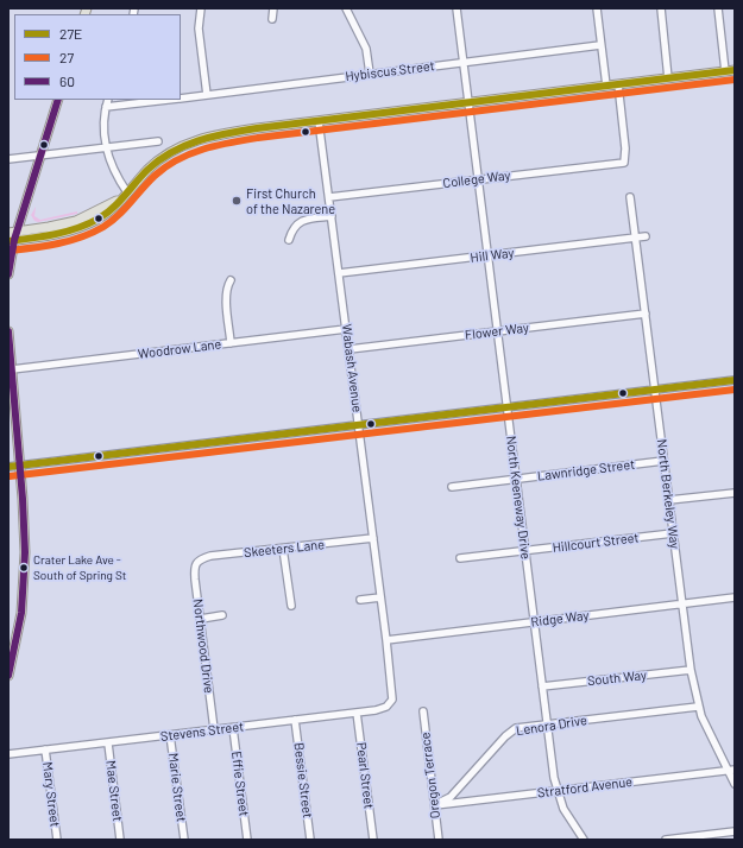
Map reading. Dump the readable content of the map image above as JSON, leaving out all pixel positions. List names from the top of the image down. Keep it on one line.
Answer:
{"streets":{"street":["Hybiscus Street","College Way","Hill Way","Flower Way","Woodrow Lane","Wabash Avenue","Lawnridge Street","North Berkeley Way","North Keeneway Drive","Hillcourt Street","Skeeters Lane","Ridge Way","Northwood Drive","South Way","Lenora Drive","Stevens Street","Pearl Street","Oregon Terrace","Bessie Street","Effie Street","Marie Street","Stratford Avenue","Mae Street","Mary Street"]},"crossings":[["Hybiscus Street","North Keeneway Drive"],["College Way","Wabash Avenue"],["College Way","North Keeneway Drive"],["Hill Way","Wabash Avenue"],["Hill Way","North Berkeley Way"],["Hill Way","North Keeneway Drive"],["Flower Way","Wabash Avenue"],["Flower Way","North Berkeley Way"],["Flower Way","North Keeneway Drive"],["Woodrow Lane","Wabash Avenue"],["Wabash Avenue","Skeeters Lane"],["Wabash Avenue","Ridge Way"],["Wabash Avenue","Stevens Street"],["Lawnridge Street","North Berkeley Way"],["Lawnridge Street","North Keeneway Drive"],["North Berkeley Way","Hillcourt Street"],["North Berkeley Way","Ridge Way"],["North Berkeley Way","South Way"],["North Berkeley Way","Lenora Drive"],["North Berkeley Way","Stratford Avenue"],["North Keeneway Drive","Hillcourt Street"],["North Keeneway Drive","Ridge Way"],["North Keeneway Drive","South Way"],["North Keeneway Drive","Lenora Drive"],["North Keeneway Drive","Stratford Avenue"],["Skeeters Lane","Northwood Drive"],["Northwood Drive","Stevens Street"],["Lenora Drive","Oregon Terrace"],["Lenora Drive","Stratford Avenue"],["Stevens Street","Pearl Street"],["Stevens Street","Bessie Street"],["Stevens Street","Effie Street"],["Stevens Street","Marie Street"],["Stevens Street","Mae Street"],["Stevens Street","Mary Street"],["Oregon Terrace","Stratford Avenue"]],"places":["First Church of the Nazarene","Crater Lake Ave - South of Spring St"],"lines":["transit line 27E","transit line 27","transit line 60"],"legend":["27E","27","60"]}
